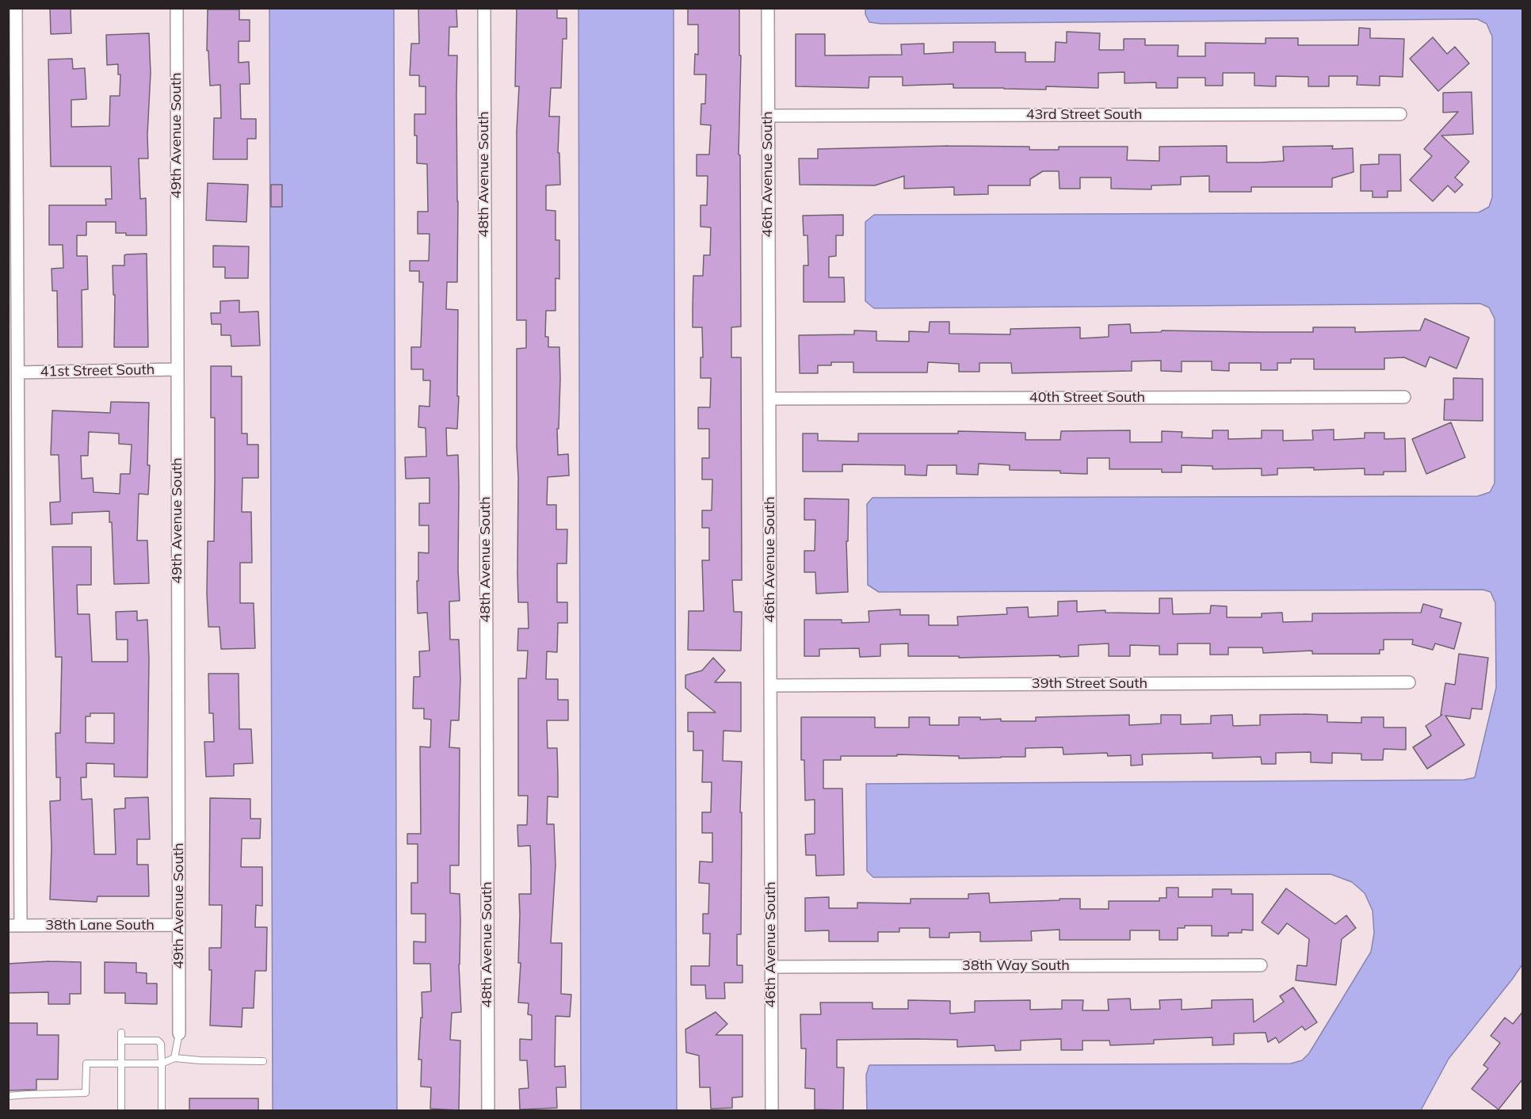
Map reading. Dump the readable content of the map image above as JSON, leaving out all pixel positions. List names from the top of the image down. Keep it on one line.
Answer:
{"streets":{"street":["43rd Street South","49th Avenue South","48th Avenue South","46th Avenue South","41st Street South","40th Street South","39th Street South","38th Lane South","38th Way South"]},"crossings":[["43rd Street South","46th Avenue South"],["49th Avenue South","41st Street South"],["49th Avenue South","38th Lane South"],["46th Avenue South","40th Street South"],["46th Avenue South","39th Street South"],["46th Avenue South","38th Way South"]]}
